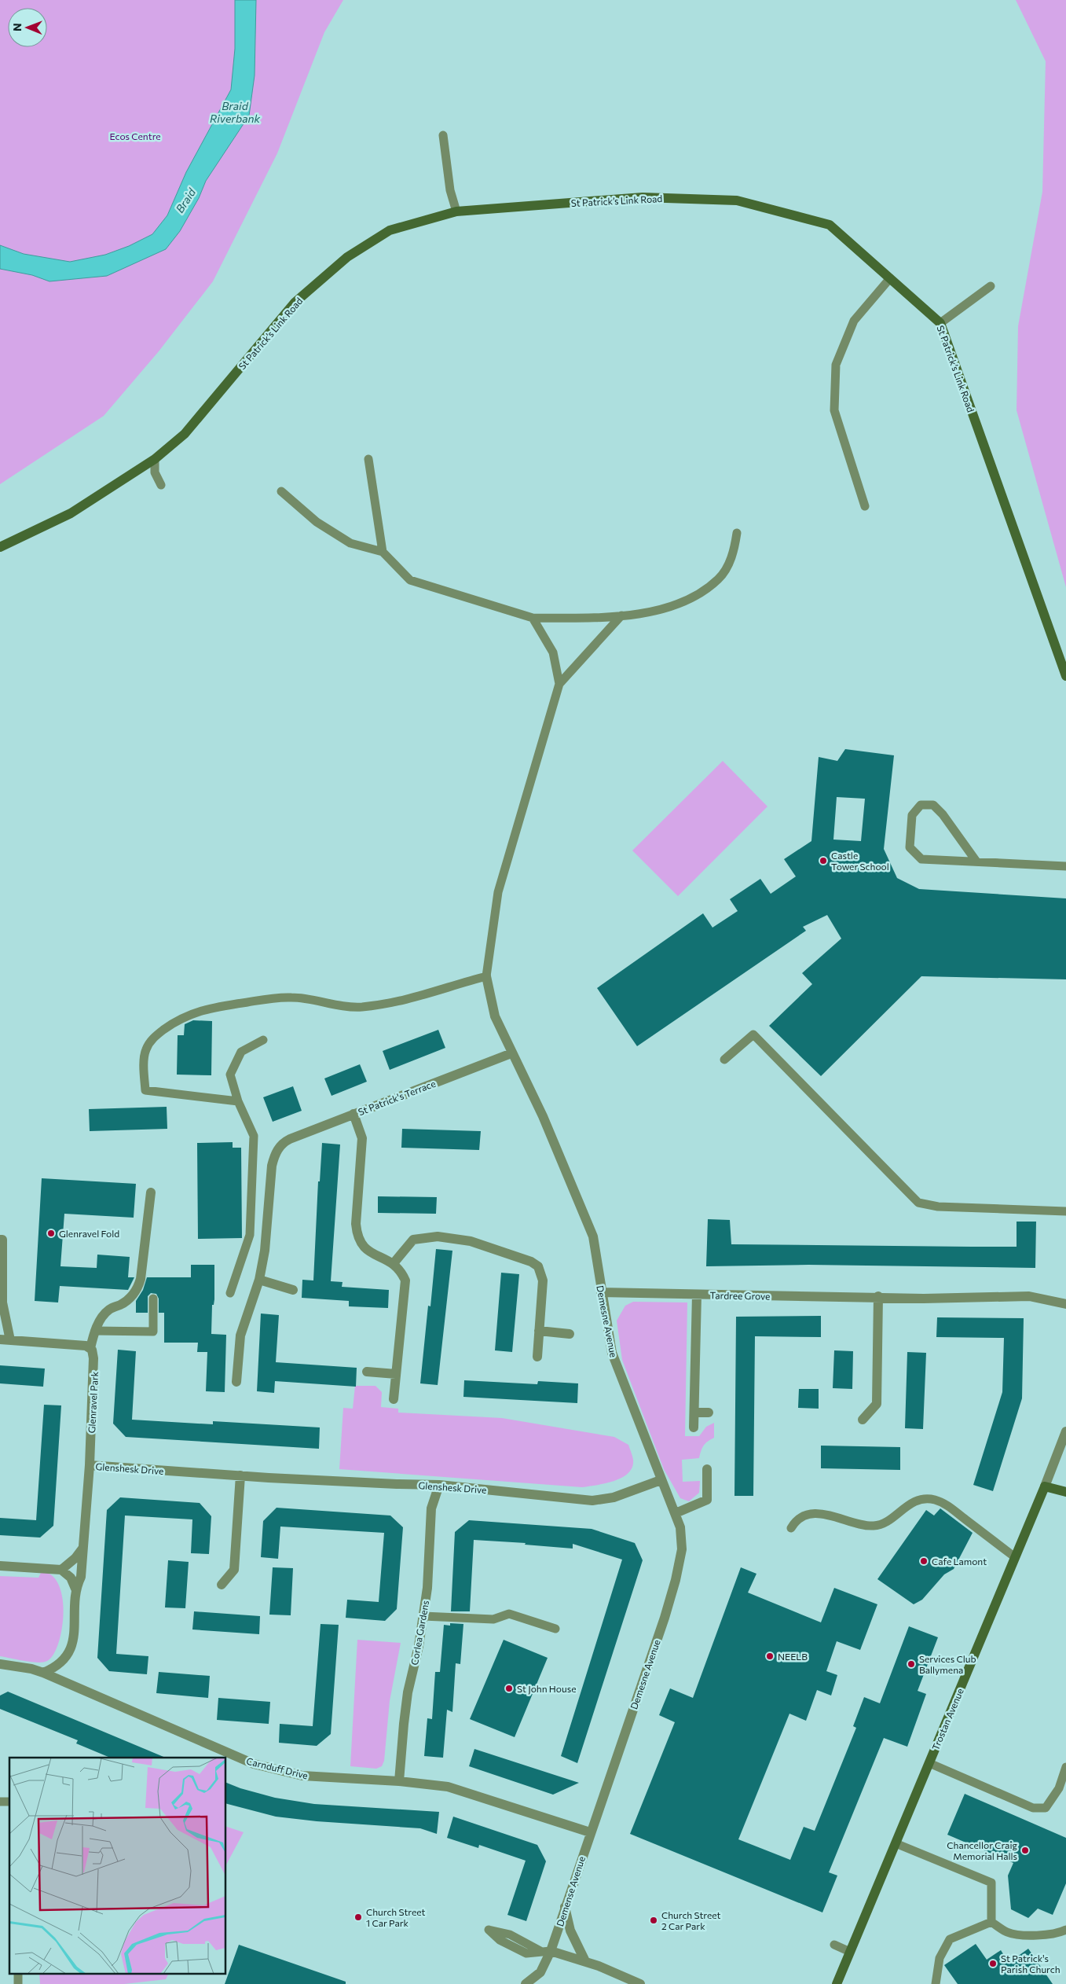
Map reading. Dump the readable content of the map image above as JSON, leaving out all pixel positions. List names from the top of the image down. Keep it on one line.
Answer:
{"streets":{"street":["St Patrick’s Link Road","St Patrick's Terrace","Tardree Grove","Demesne Avenue","Glenravel Park","Glenshesk Drive","Corlea Gardens","Trostan Avenue","Carnduff Drive","Demense Avenue"]},"crossings":[["St Patrick's Terrace","Demesne Avenue"],["Tardree Grove","Demesne Avenue"],["Demesne Avenue","Glenshesk Drive"],["Demesne Avenue","Carnduff Drive"],["Demesne Avenue","Demense Avenue"],["Glenravel Park","Glenshesk Drive"],["Glenravel Park","Carnduff Drive"],["Glenshesk Drive","Corlea Gardens"],["Corlea Gardens","Carnduff Drive"],["Carnduff Drive","Demense Avenue"]],"water":["Braid Riverbank","Braid"],"parks":["Ecos Centre"],"places":["Castle Tower School","Glenravel Fold","Cafe Lamont","NEELB","Services Club Ballymena","St John House","Chancellor Craig Memorial Halls","Church Street 1 Car Park","Church Street 2 Car Park","St Patrick's Parish Church"],"north":"left"}
